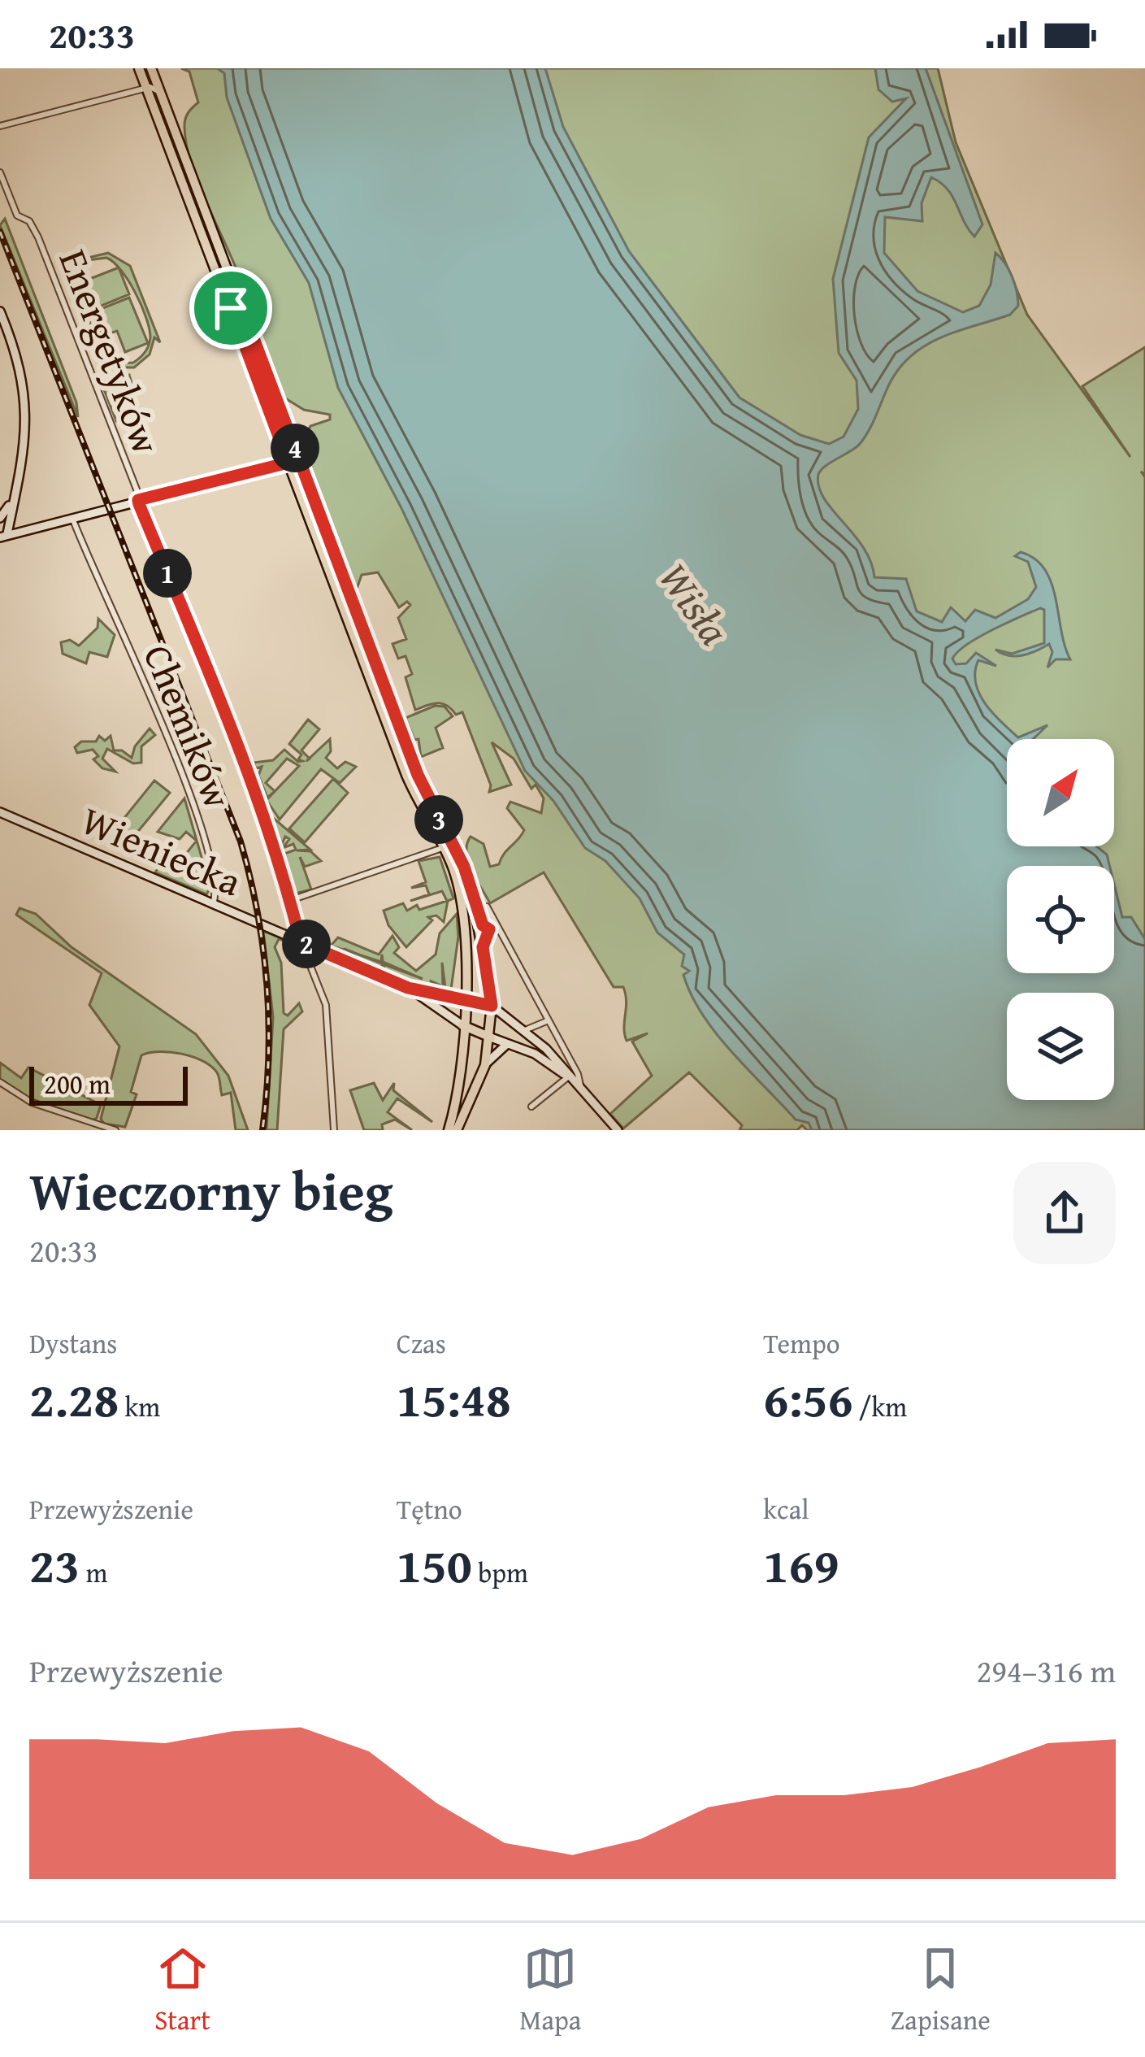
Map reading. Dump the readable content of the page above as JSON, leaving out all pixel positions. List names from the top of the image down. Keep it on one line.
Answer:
{"streets":{"street":["Energetyków","Chemików","Wieniecka"]},"crossings":[["Energetyków","Wieniecka"],["Chemików","Wieniecka"]],"water":["Wisła"],"scale_bar":"200 m","north":"top right","page":{"status":"20:33","pins":["4","1","3","2"],"scale":"200 m","heading":["Wieczorny bieg","20:33"],"stats":[["Dystans","2.28 km"],["Czas","15:48"],["Tempo","6:56 /km"],["Przewyższenie","23 m"],["Tętno","150 bpm"],["kcal","169"]],"chart":["Przewyższenie","294–316 m"],"tabs":["Start","Mapa","Zapisane"]}}
